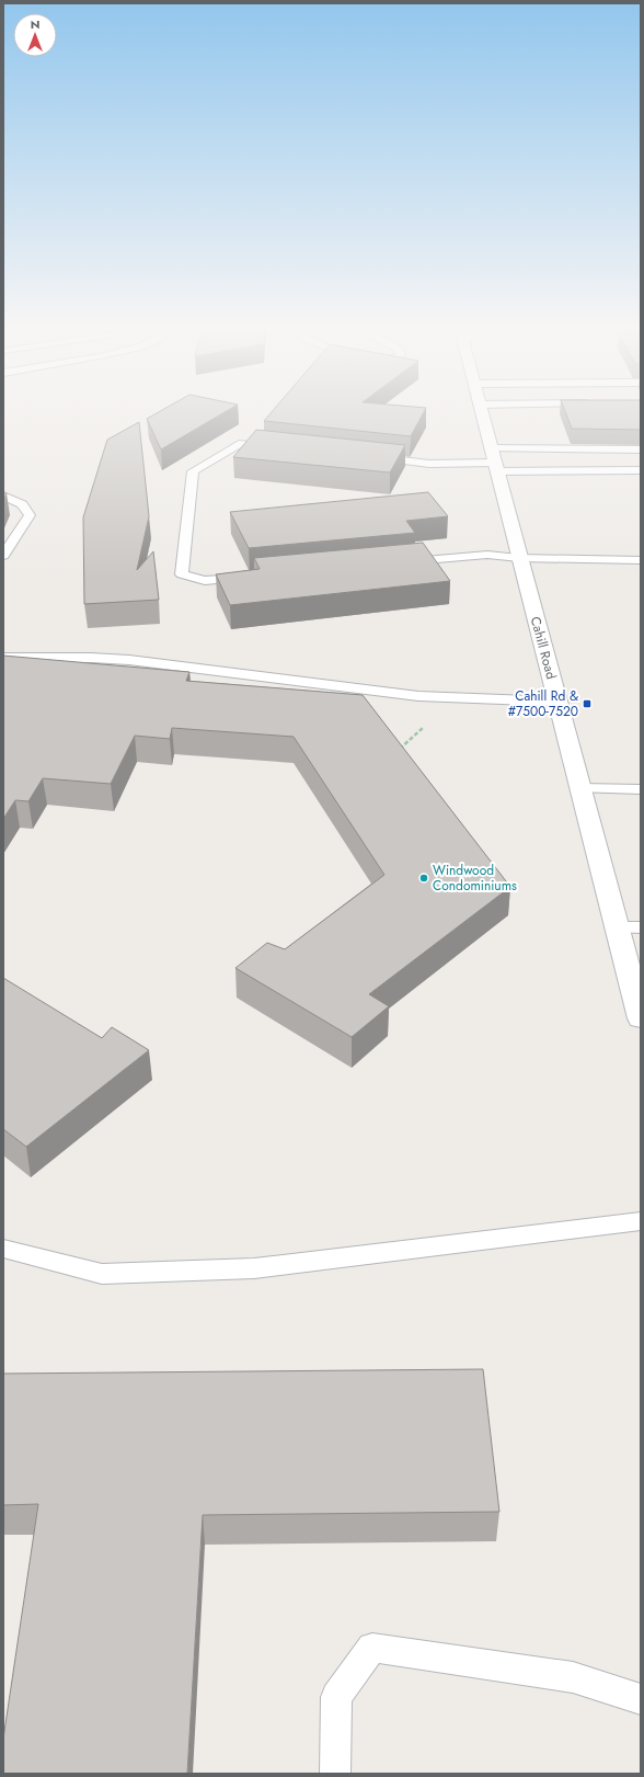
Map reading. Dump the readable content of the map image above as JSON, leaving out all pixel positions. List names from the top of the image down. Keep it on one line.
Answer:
{"streets":{"street":["Cahill Road"]},"places":{"transit":["Cahill Rd & #7500-7520"],"other":["Windwood Condominiums"]},"north":"top"}
